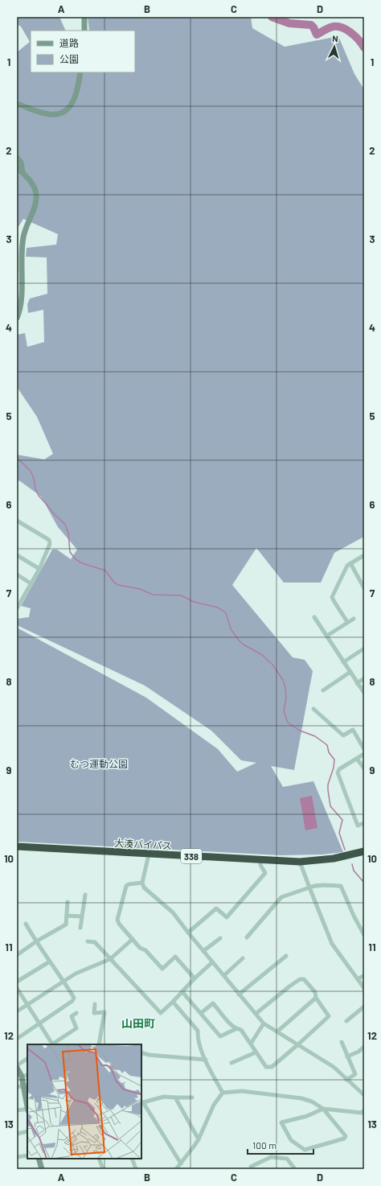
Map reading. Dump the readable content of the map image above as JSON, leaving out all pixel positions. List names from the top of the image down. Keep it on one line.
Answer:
{"streets":{"highway":["大湊バイパス","338"]},"districts":["山田町"],"parks":["むつ運動公園"],"legend":["道路","公園"],"scale_bar":"100 m","north":"top","grid":{"columns":["A","B","C","D"],"rows":["1","2","3","4","5","6","7","8","9","10","11","12","13"]}}
